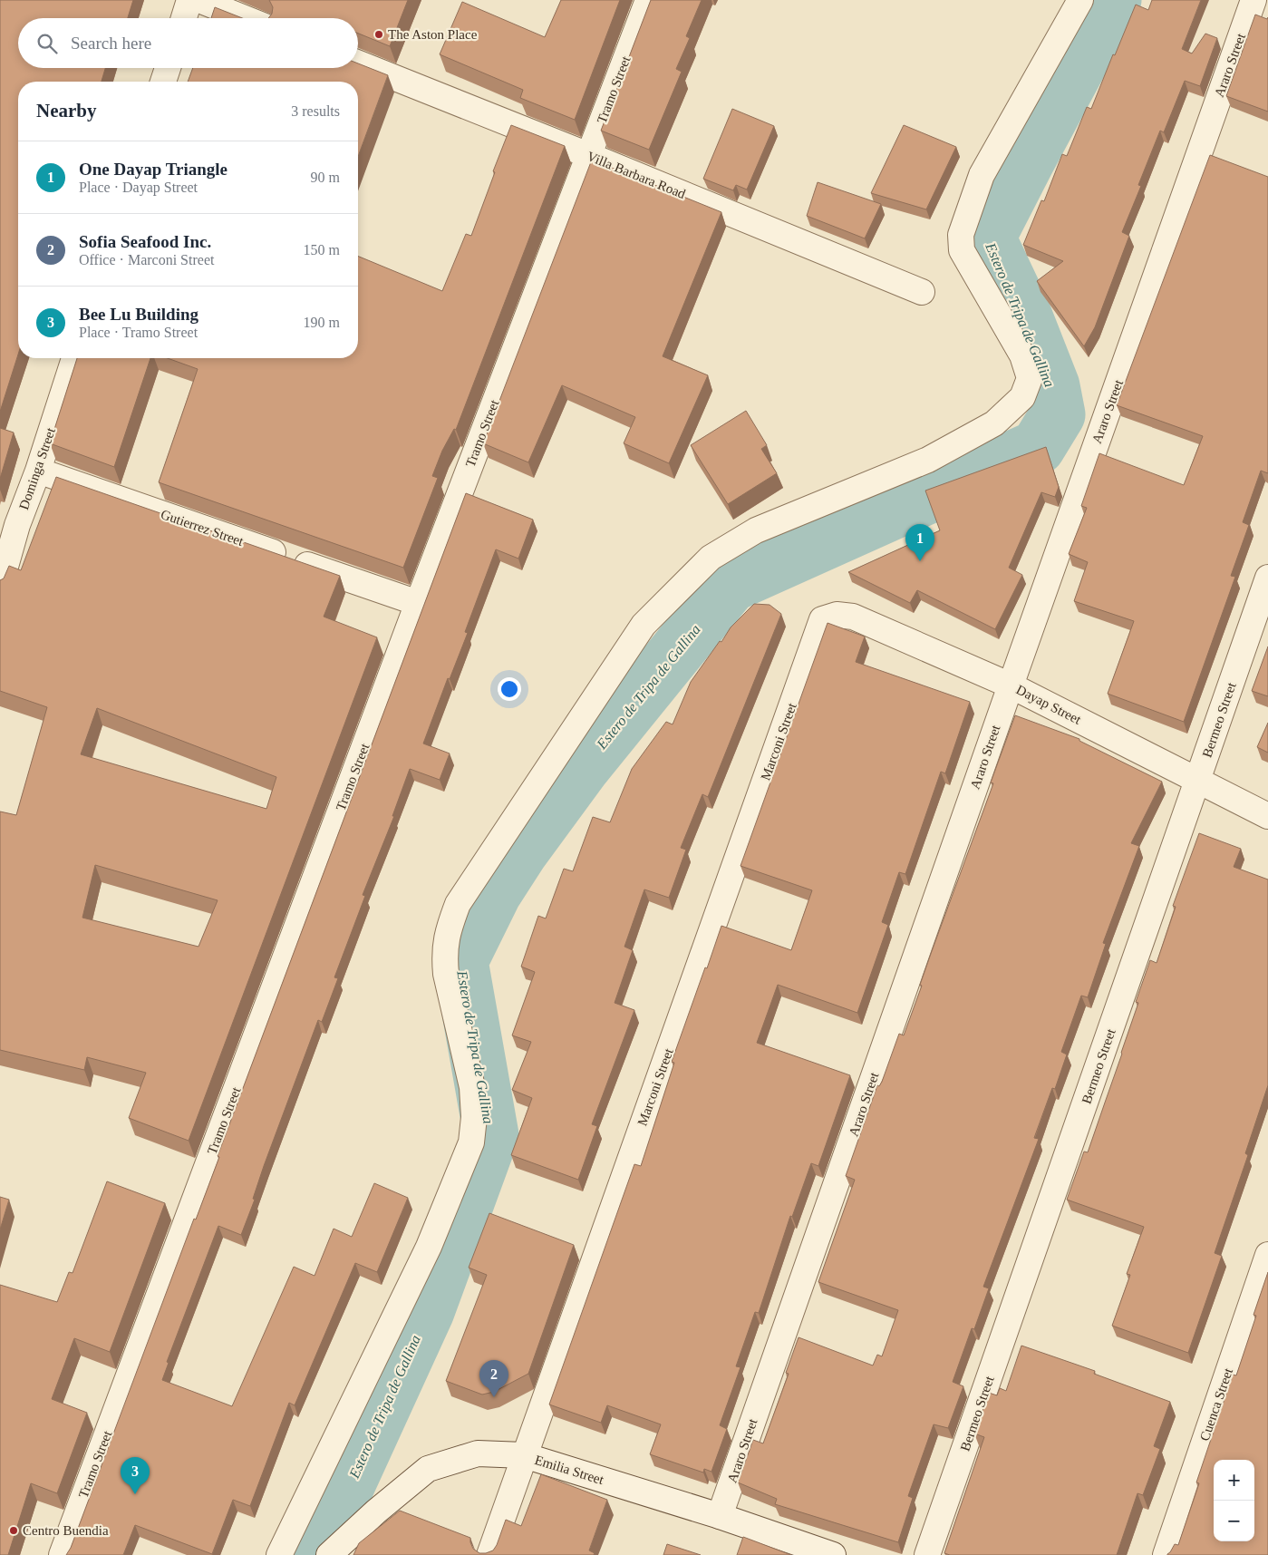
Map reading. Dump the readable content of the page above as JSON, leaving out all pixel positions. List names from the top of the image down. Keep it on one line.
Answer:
{"streets":{"street":["Araro Street","Tramo Street","Villa Barbara Road","Dominga Street","Gutierrez Street","Dayap Street","Bermeo Street","Marconi Street","Cuenca Street","Emilia Street"]},"crossings":[["Araro Street","Dayap Street"],["Araro Street","Emilia Street"],["Tramo Street","Villa Barbara Road"],["Tramo Street","Gutierrez Street"],["Dominga Street","Gutierrez Street"],["Dayap Street","Bermeo Street"],["Dayap Street","Marconi Street"],["Marconi Street","Emilia Street"]],"water":["Estero de Tripa de Gallina"],"places":["The Aston Place","Centro Buendia"],"page":{"search":"Search here","heading":["Nearby","3 results"],"list":[{"mark":"1","name":"One Dayap Triangle","note":"Place · Dayap Street","value":"90 m"},{"mark":"2","name":"Sofia Seafood Inc.","note":"Office · Marconi Street","value":"150 m"},{"mark":"3","name":"Bee Lu Building","note":"Place · Tramo Street","value":"190 m"}],"pins":["1","2","3"],"map_buttons":["+","−"]}}
